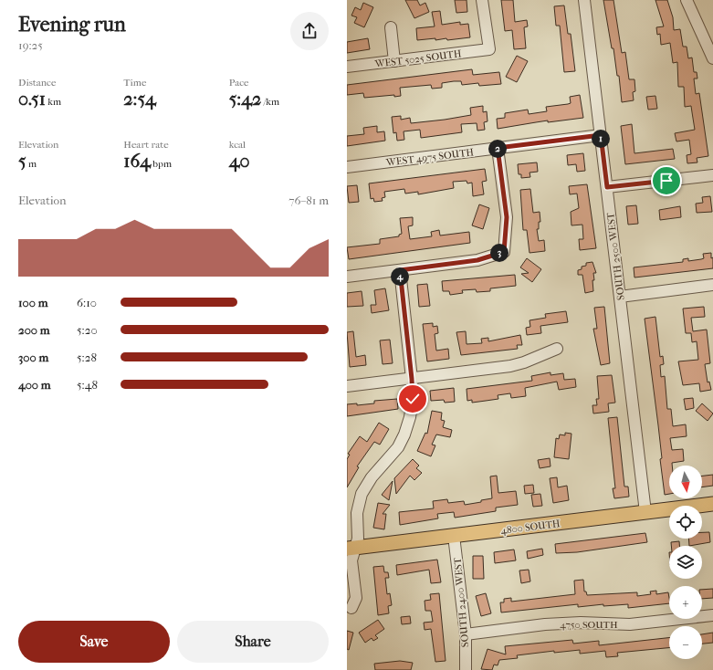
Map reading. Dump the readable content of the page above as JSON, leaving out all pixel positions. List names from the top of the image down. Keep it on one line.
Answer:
{"streets":{"main road":["4800 SOUTH"],"street":["WEST 5025 SOUTH","WEST 4975 SOUTH","SOUTH 2500 WEST","SOUTH 2400 WEST","4750 SOUTH"]},"crossings":[["WEST 4975 SOUTH","SOUTH 2500 WEST"],["SOUTH 2500 WEST","4800 SOUTH"],["4800 SOUTH","SOUTH 2400 WEST"],["SOUTH 2400 WEST","4750 SOUTH"]],"north":"bottom","page":{"heading":["Evening run","19:25"],"stats":[["Distance","0.51 km"],["Time","2:54"],["Pace","5:42 /km"],["Elevation","5 m"],["Heart rate","164 bpm"],["kcal","40"]],"pins":["1","2","3","4"],"chart":["Elevation","76–81 m"],"list":[{"name":"100 m","note":"6:10"},{"name":"200 m","note":"5:20"},{"name":"300 m","note":"5:28"},{"name":"400 m","note":"5:48"}],"map_buttons":["+","−"],"buttons":["Save","Share"]}}
